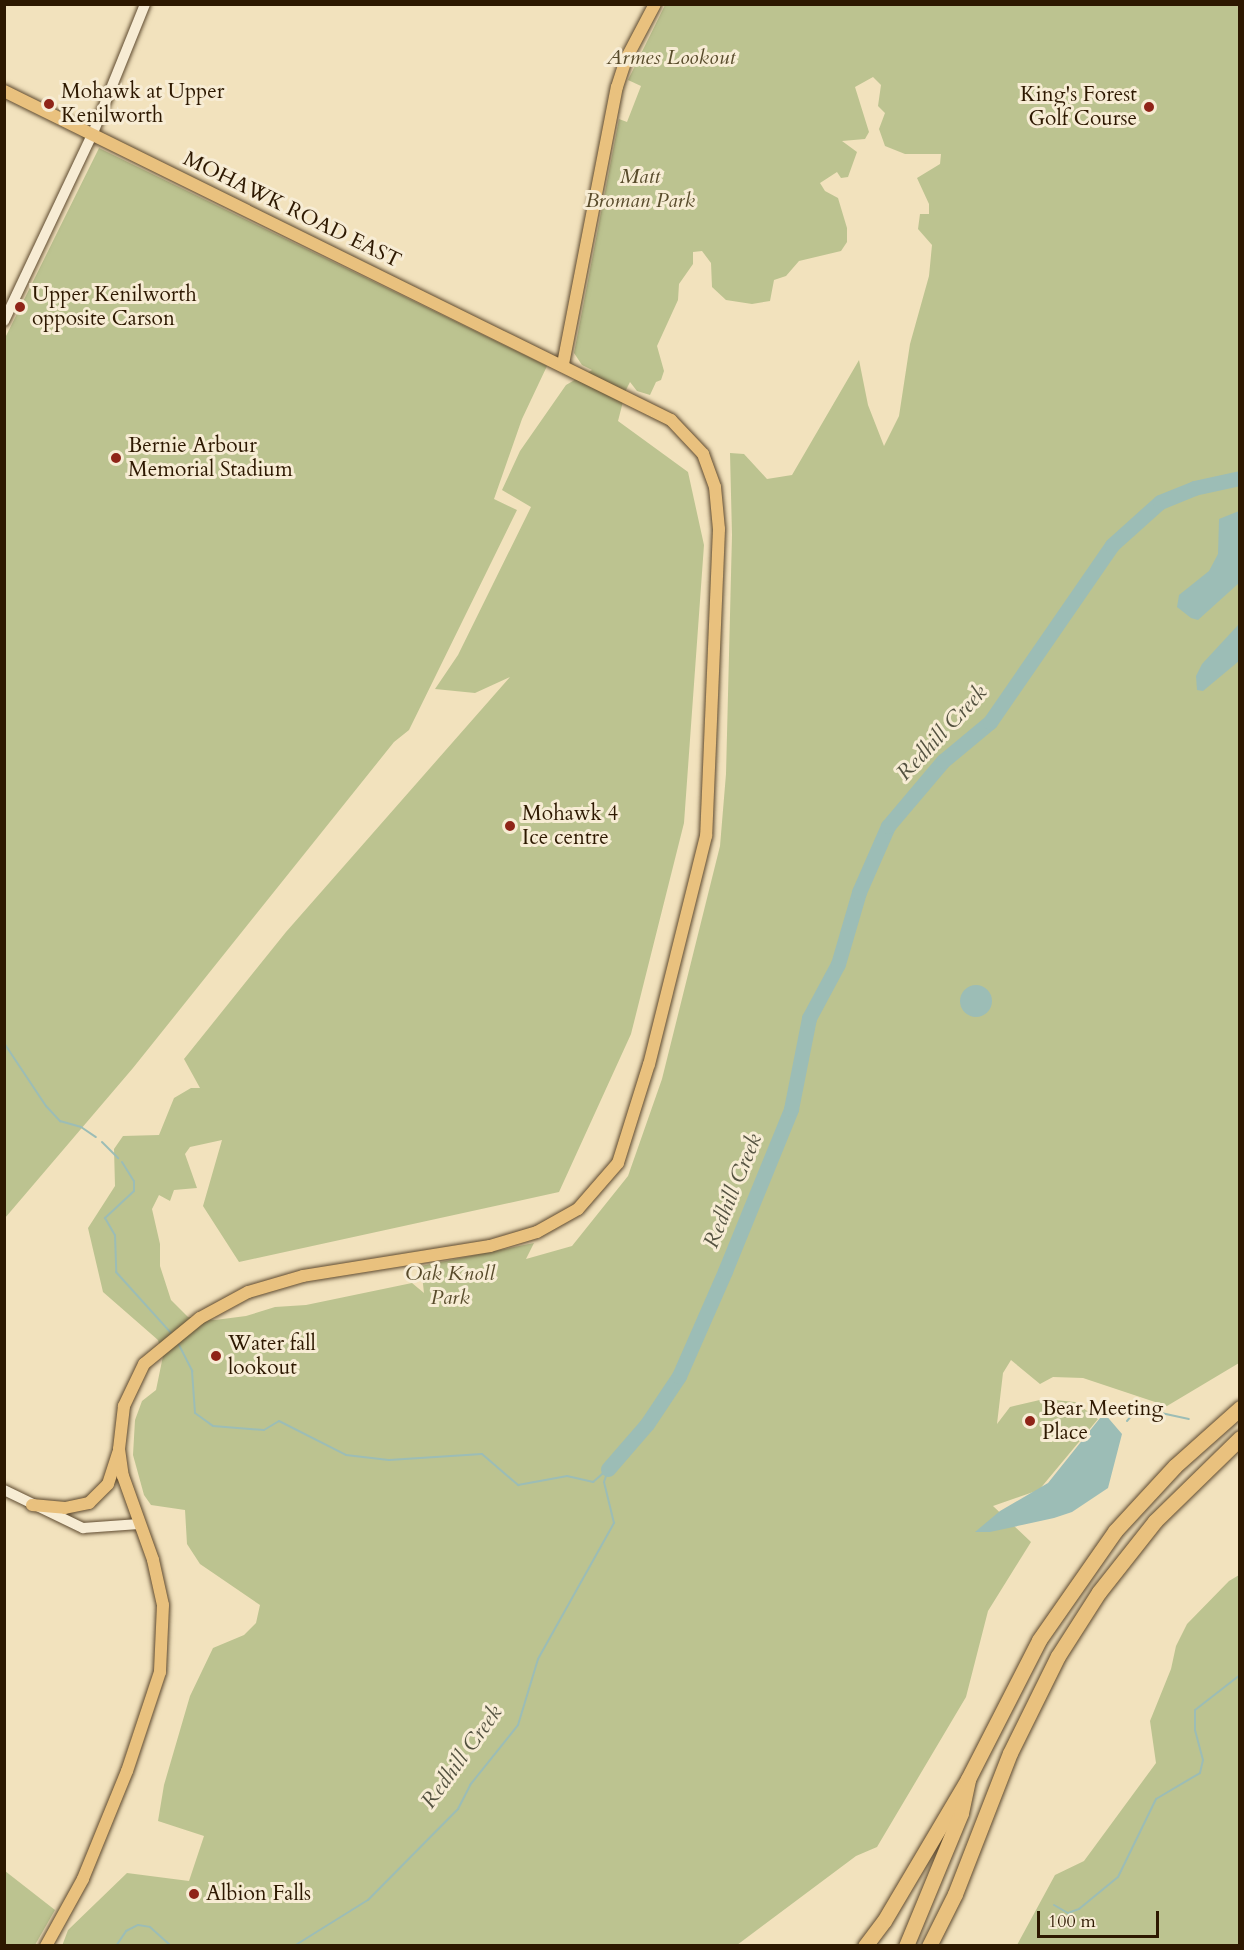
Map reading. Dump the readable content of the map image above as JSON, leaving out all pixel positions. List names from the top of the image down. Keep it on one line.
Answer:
{"streets":{"main road":["MOHAWK ROAD EAST"]},"water":["Redhill Creek"],"parks":["Armes Lookout","Matt Broman Park","Oak Knoll Park"],"places":["Mohawk at Upper Kenilworth","King's Forest Golf Course","Upper Kenilworth opposite Carson","Bernie Arbour Memorial Stadium","Mohawk 4 Ice centre","Water fall lookout","Bear Meeting Place","Albion Falls"],"scale_bar":"100 m"}
